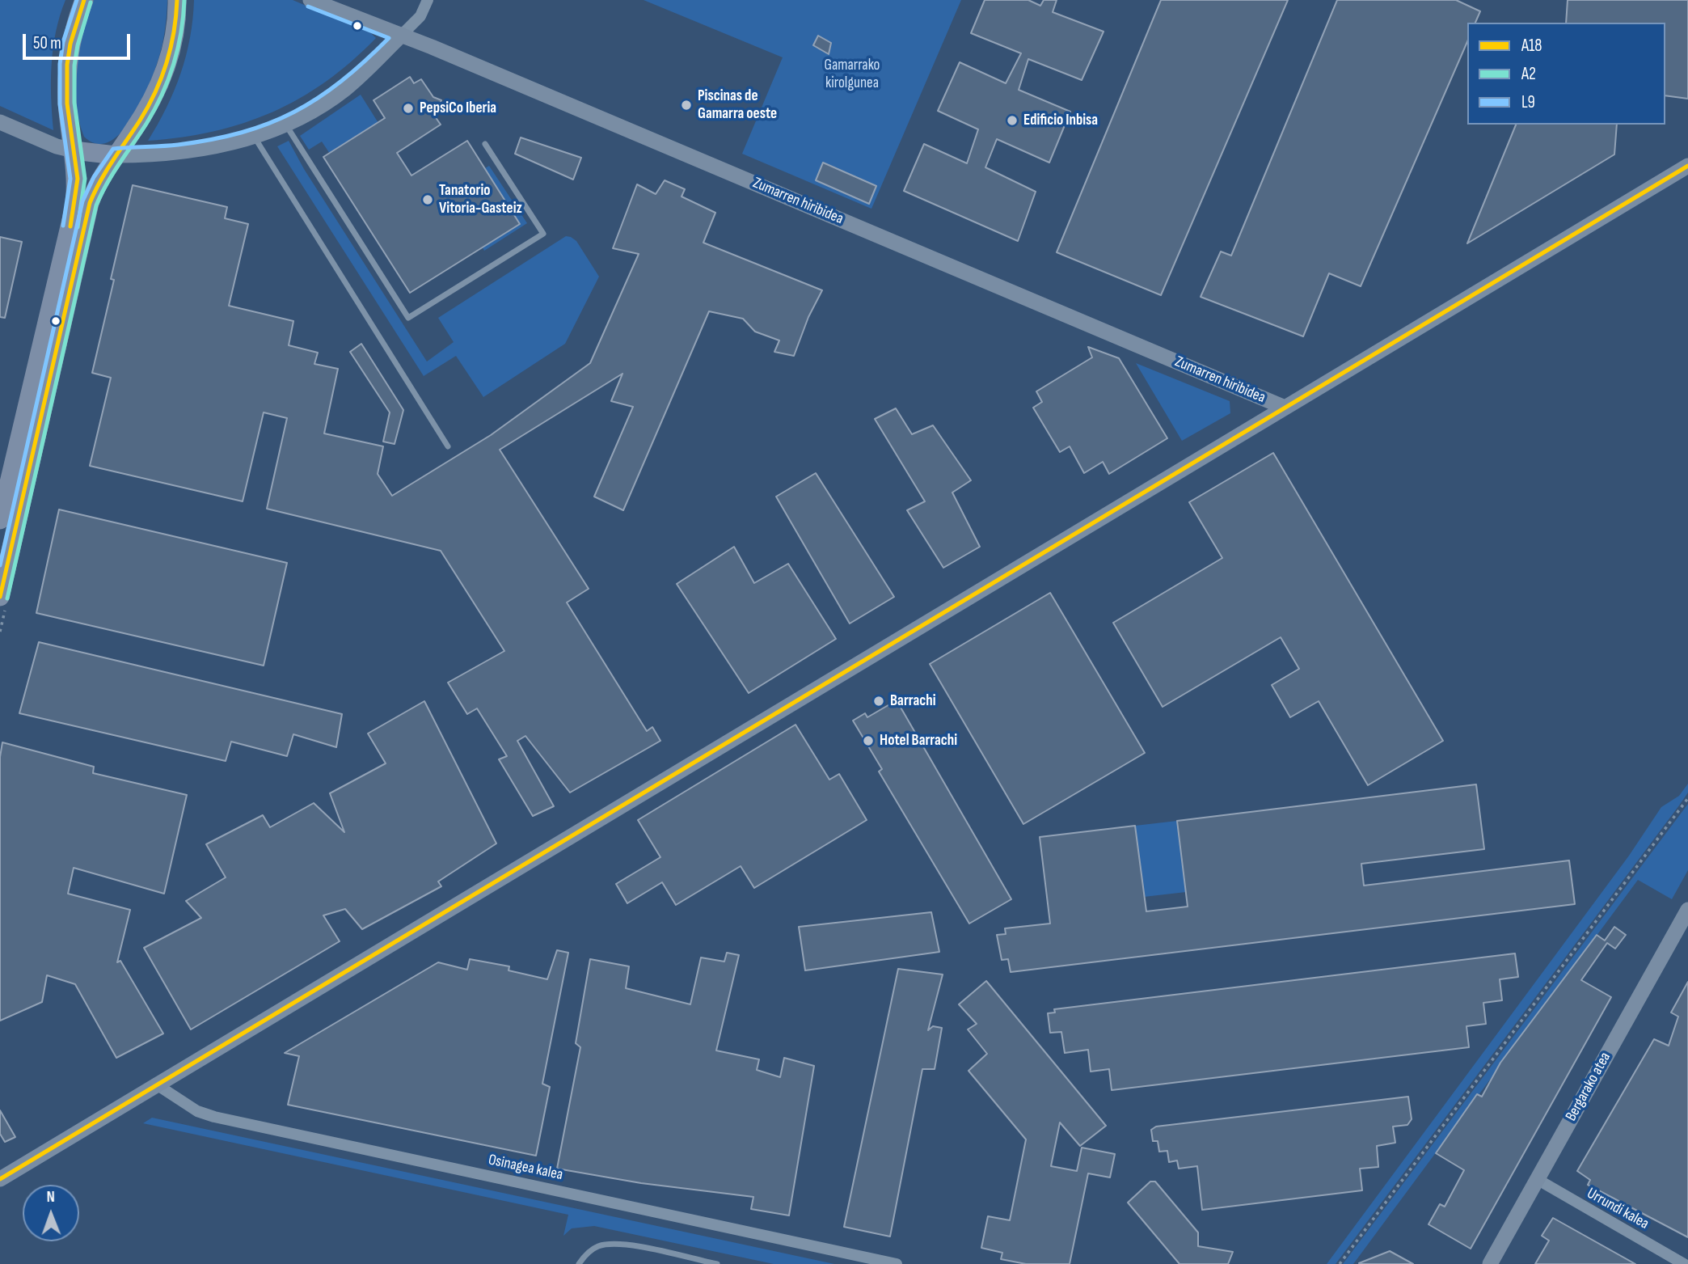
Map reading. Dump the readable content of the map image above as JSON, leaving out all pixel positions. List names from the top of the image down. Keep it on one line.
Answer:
{"streets":{"street":["Zumarren hiribidea","Bergarako atea","Osinagea kalea","Urrundi kalea"]},"crossings":[["Bergarako atea","Urrundi kalea"]],"parks":["Gamarrako kirolgunea"],"places":["Piscinas de Gamarra oeste","PepsiCo Iberia","Edificio Inbisa","Tanatorio Vitoria-Gasteiz","Barrachi","Hotel Barrachi"],"lines":["transit line A18","transit line A2","transit line L9"],"legend":["A18","A2","L9"],"scale_bar":"50 m","north":"top"}
